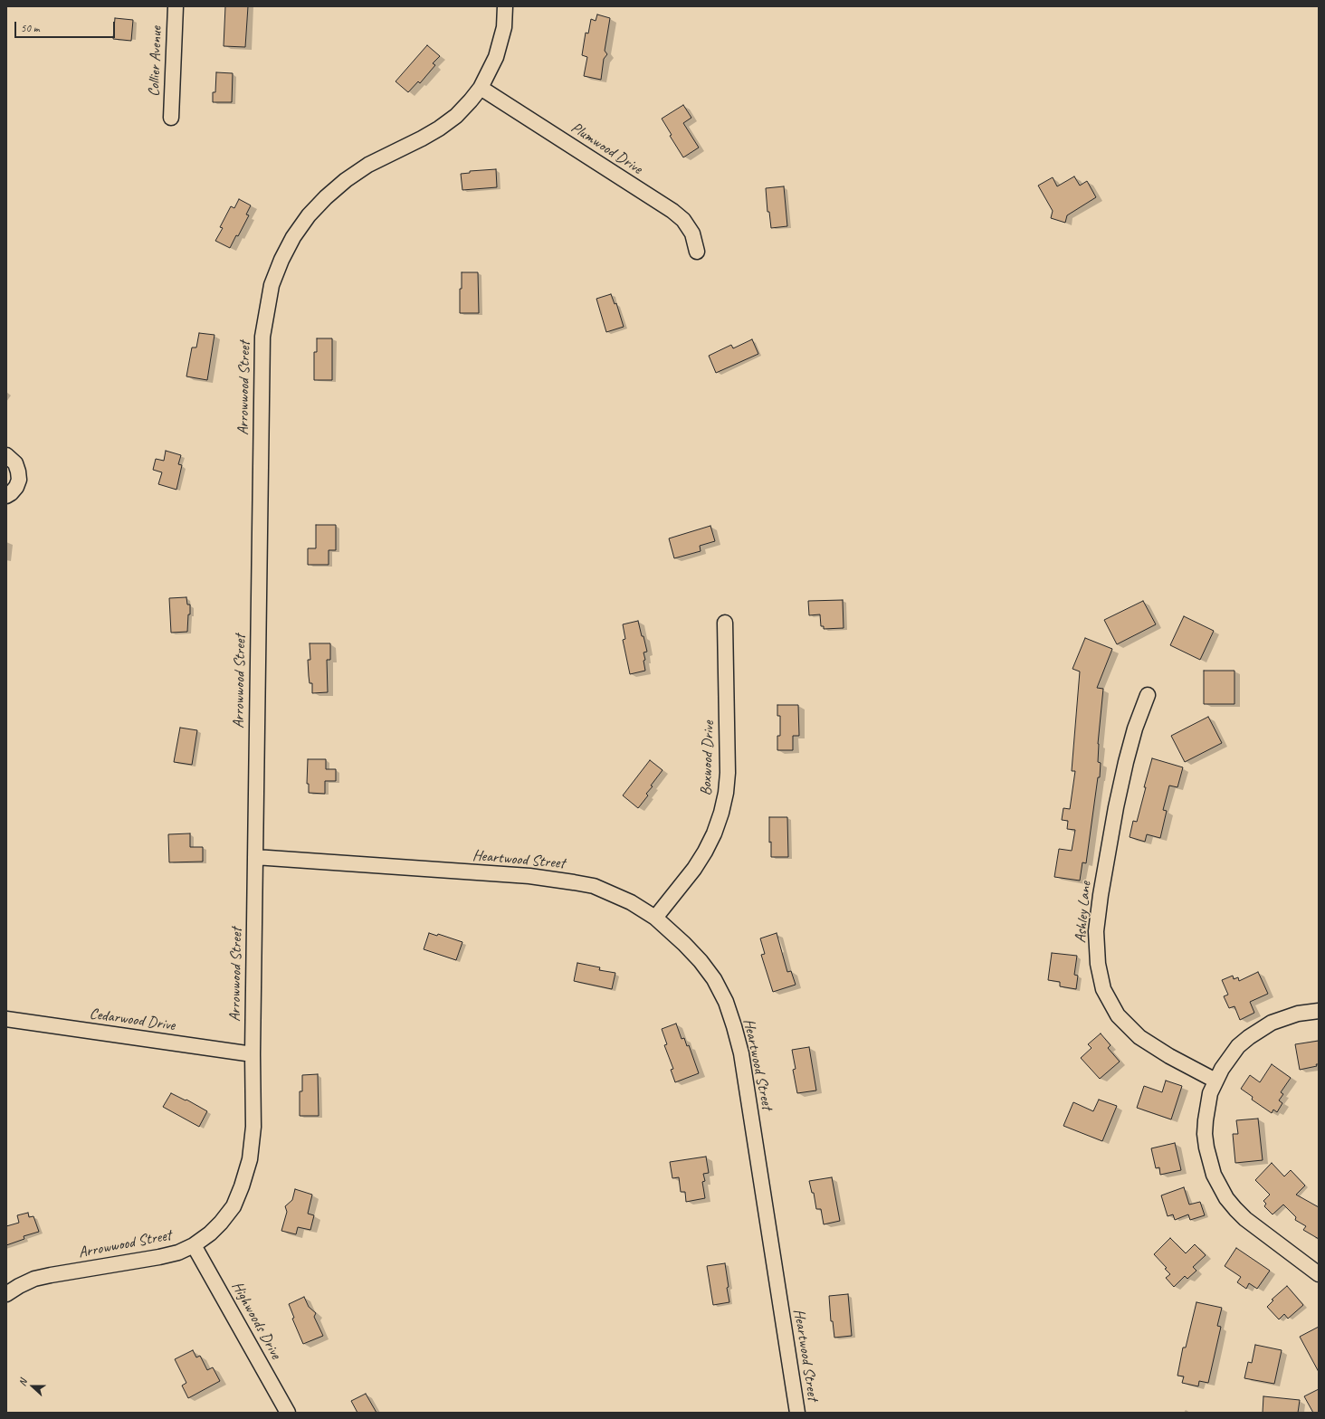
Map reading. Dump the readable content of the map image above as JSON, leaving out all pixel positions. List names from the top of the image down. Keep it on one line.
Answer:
{"streets":{"street":["Collier Avenue","Plumwood Drive","Arrowwood Street","Boxwood Drive","Heartwood Street","Ashley Lane","Cedarwood Drive","Highwoods Drive"]},"crossings":[["Plumwood Drive","Arrowwood Street"],["Arrowwood Street","Heartwood Street"],["Arrowwood Street","Cedarwood Drive"],["Arrowwood Street","Highwoods Drive"],["Boxwood Drive","Heartwood Street"]],"scale_bar":"50 m","north":"left"}
